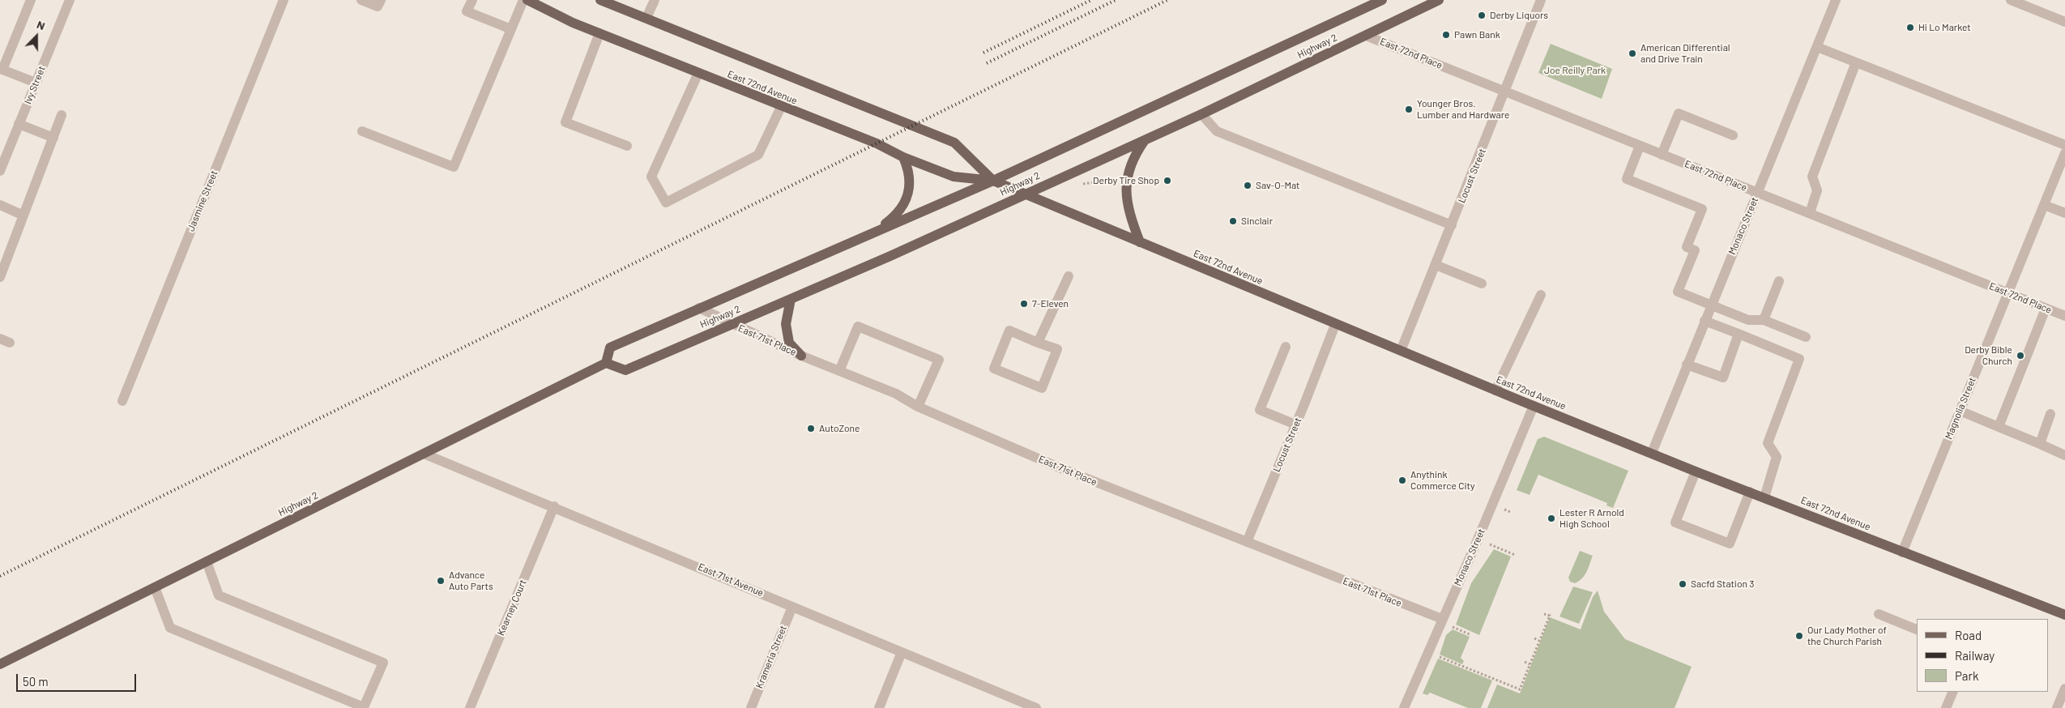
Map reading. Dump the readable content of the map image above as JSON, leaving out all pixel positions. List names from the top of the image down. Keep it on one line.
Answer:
{"streets":{"main road":["Highway 2","East 72nd Avenue"],"street":["East 72nd Place","Ivy Street","Locust Street","Jasmine Street","Monaco Street","East 71st Place","Magnolia Street","East 71st Avenue","Kearney Court","Krameria Street"]},"crossings":[["Highway 2","East 72nd Place"],["Highway 2","East 72nd Avenue"],["Highway 2","East 71st Place"],["Highway 2","East 71st Avenue"],["East 72nd Place","Locust Street"],["East 72nd Place","Monaco Street"],["East 72nd Place","Magnolia Street"],["East 72nd Avenue","Locust Street"],["East 72nd Avenue","Monaco Street"],["East 72nd Avenue","Magnolia Street"],["Locust Street","East 71st Place"],["Monaco Street","East 71st Place"],["East 71st Avenue","Kearney Court"],["East 71st Avenue","Krameria Street"]],"parks":["Joe Reilly Park"],"places":["Derby Liquors","Hi Lo Market","Pawn Bank","American Differential and Drive Train","Younger Bros. Lumber and Hardware","Derby Tire Shop","Sav-O-Mat","Sinclair","7-Eleven","Derby Bible Church","AutoZone","Anythink Commerce City","Lester R Arnold High School","Advance Auto Parts","Sacfd Station 3","Our Lady Mother of the Church Parish"],"legend":["Road","Railway","Park"],"scale_bar":"50 m","north":"top"}
